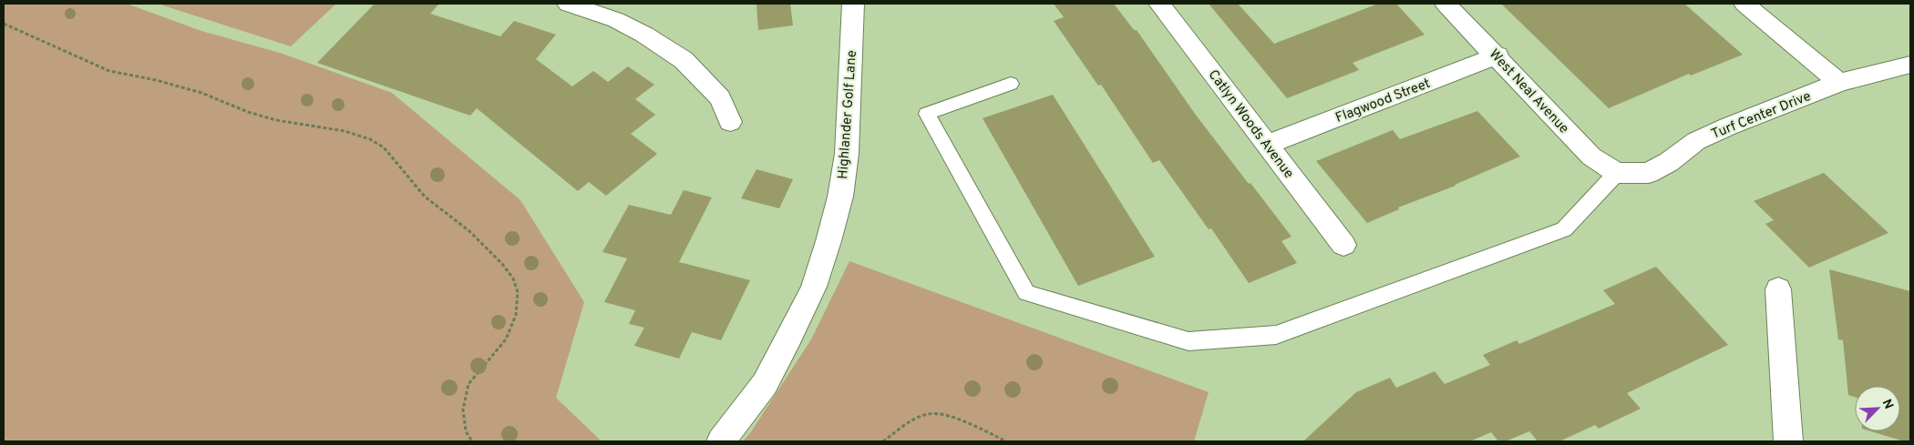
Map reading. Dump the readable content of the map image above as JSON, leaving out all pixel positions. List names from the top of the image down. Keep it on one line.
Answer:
{"streets":{"street":["West Neal Avenue","Flagwood Street","Highlander Golf Lane","Turf Center Drive","Catlyn Woods Avenue"]},"crossings":[["West Neal Avenue","Flagwood Street"],["West Neal Avenue","Turf Center Drive"],["Flagwood Street","Catlyn Woods Avenue"]],"north":"top right"}
